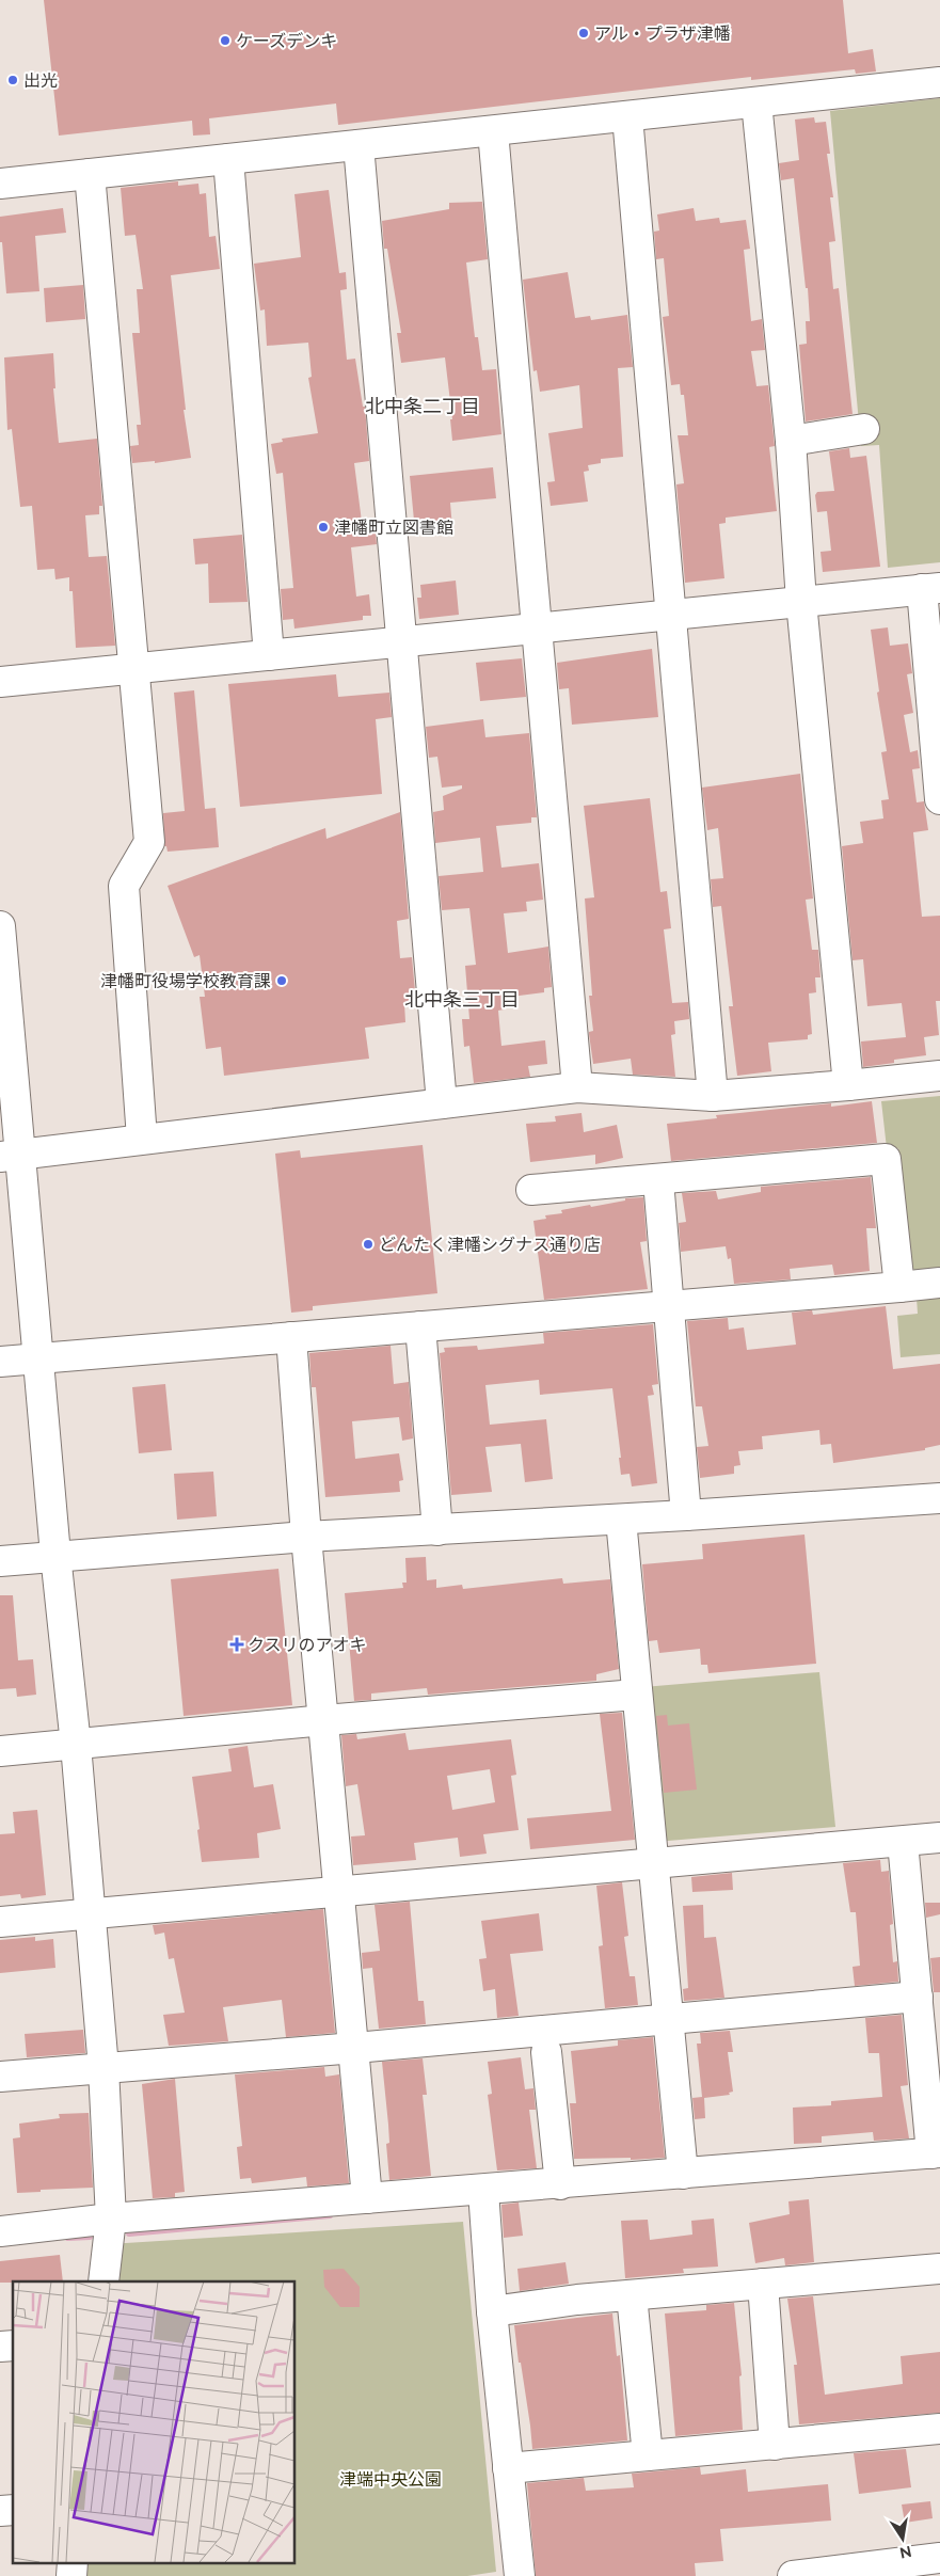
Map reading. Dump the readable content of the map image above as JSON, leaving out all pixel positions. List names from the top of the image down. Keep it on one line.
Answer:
{"districts":["北中条二丁目","北中条三丁目"],"parks":["津端中央公園"],"places":{"other":["アル・プラザ津幡","ケーズデンキ","出光","津幡町立図書館","津幡町役場学校教育課","どんたく津幡シグナス通り店"],"health":["クスリのアオキ"]},"north":"bottom"}
